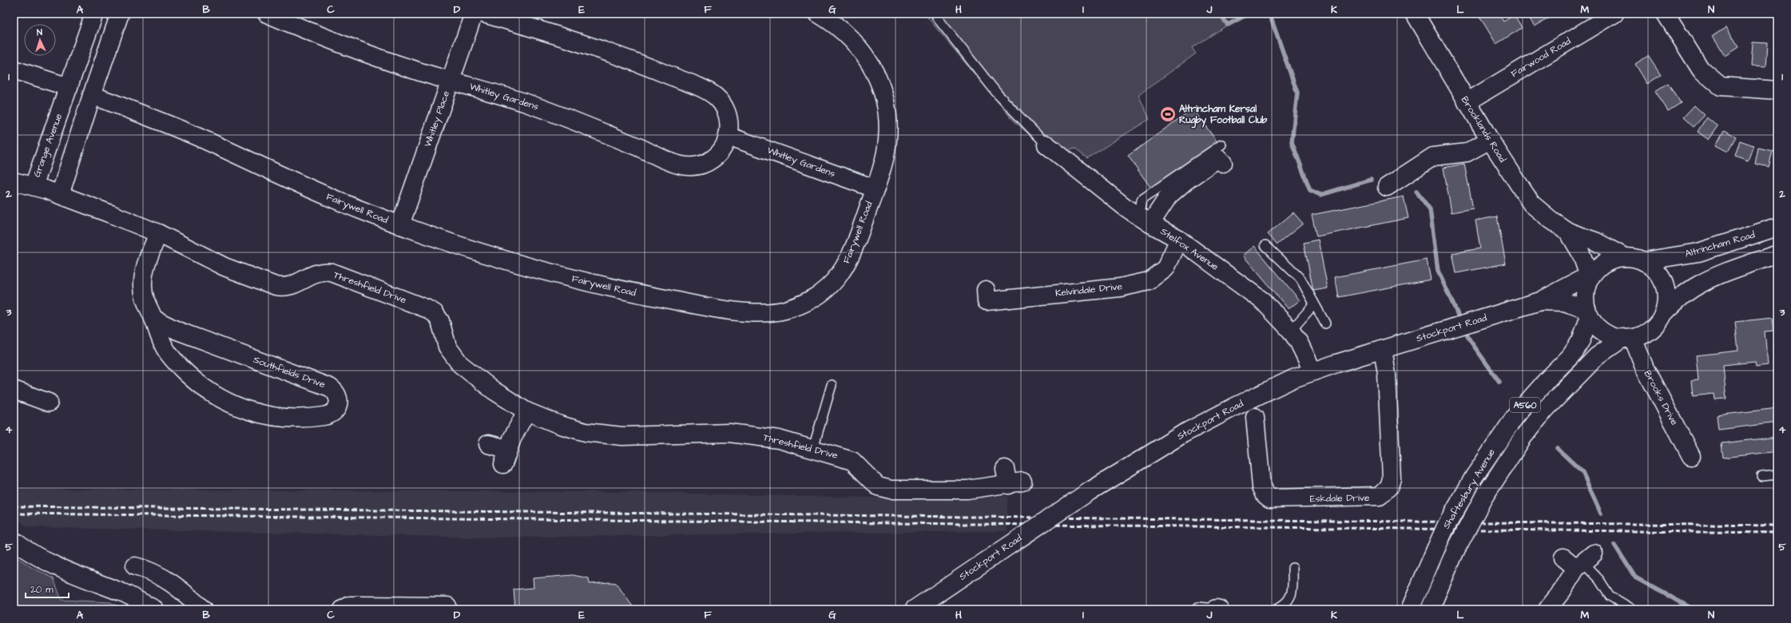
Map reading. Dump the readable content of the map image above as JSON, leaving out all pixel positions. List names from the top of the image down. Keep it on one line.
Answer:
{"streets":{"main road":["Fairwood Road","Whitley Gardens","Whitley Place","Brooklands Road","Grange Avenue","Fairywell Road","Altrincham Road","Stelfox Avenue","Threshfield Drive","Kelvindale Drive","Stockport Road","Southfields Drive","Brooks Drive","A560","Shaftesbury Avenue","Eskdale Drive"]},"crossings":[["Fairwood Road","Brooklands Road"],["Whitley Gardens","Whitley Place"],["Whitley Gardens","Fairywell Road"],["Whitley Place","Fairywell Road"],["Brooklands Road","Altrincham Road"],["Brooklands Road","Stockport Road"],["Brooklands Road","Brooks Drive"],["Brooklands Road","A560"],["Brooklands Road","Shaftesbury Avenue"],["Altrincham Road","Stockport Road"],["Altrincham Road","Brooks Drive"],["Altrincham Road","A560"],["Altrincham Road","Shaftesbury Avenue"],["Stelfox Avenue","Kelvindale Drive"],["Stelfox Avenue","Stockport Road"],["Threshfield Drive","Southfields Drive"],["Stockport Road","Brooks Drive"],["Stockport Road","A560"],["Stockport Road","Shaftesbury Avenue"],["Stockport Road","Eskdale Drive"],["Brooks Drive","A560"],["Brooks Drive","Shaftesbury Avenue"],["A560","Shaftesbury Avenue"]],"places":{"sports":["Altrincham Kersal Rugby Football Club"]},"scale_bar":"20 m","north":"top","grid":{"columns":["A","B","C","D","E","F","G","H","I","J","K","L","M","N"],"rows":["1","2","3","4","5"]}}
